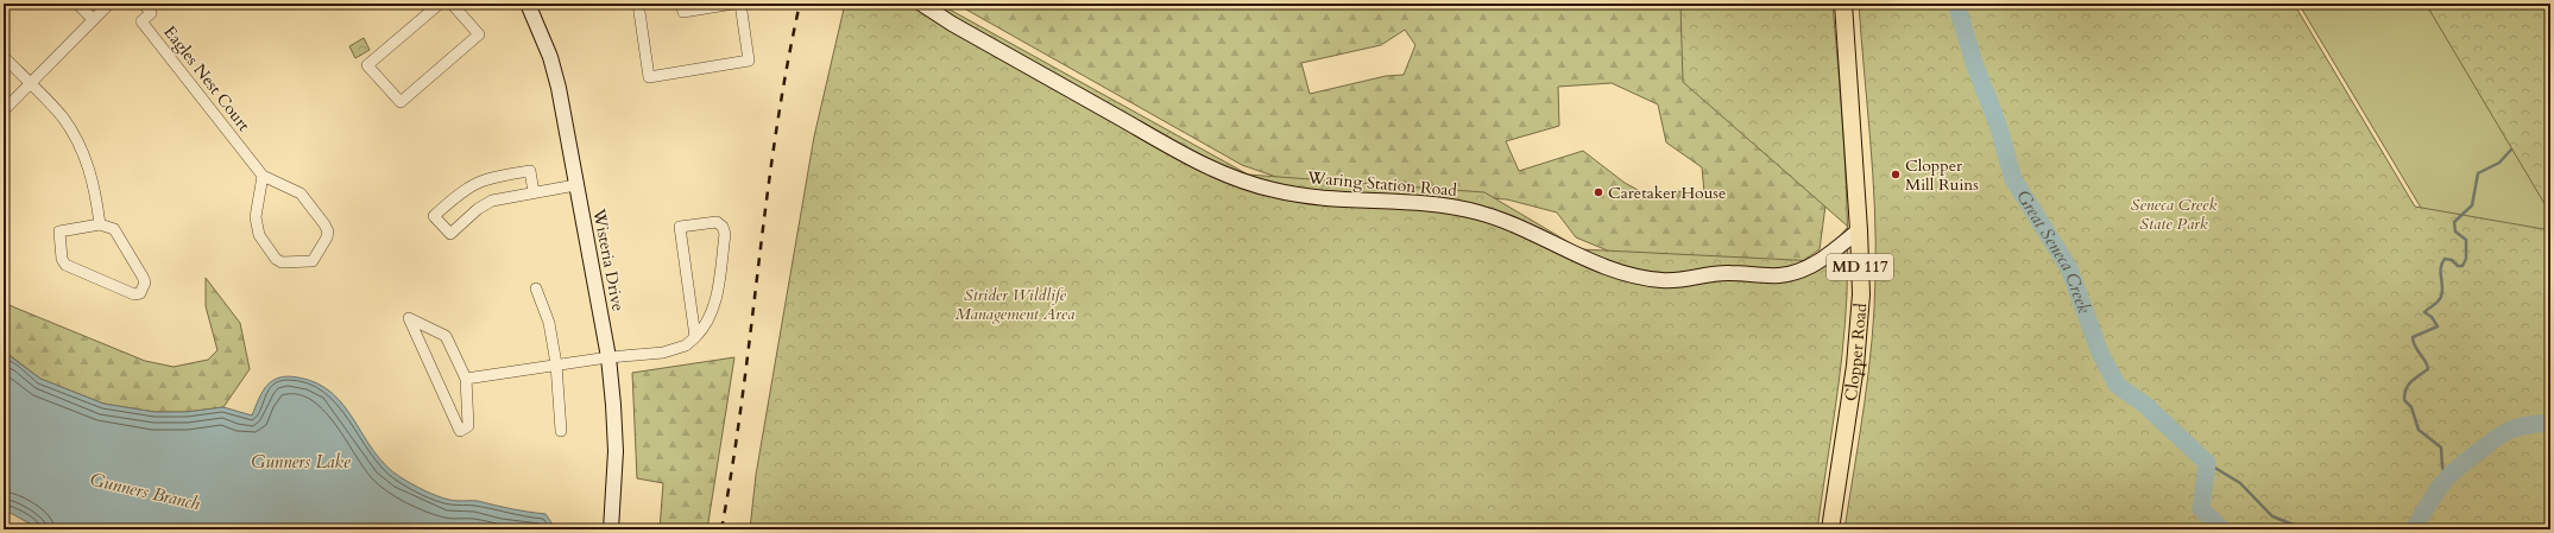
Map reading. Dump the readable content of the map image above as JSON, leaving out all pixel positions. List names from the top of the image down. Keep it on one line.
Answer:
{"streets":{"main road":["MD 117","Clopper Road"],"street":["Eagles Nest Court","Waring Station Road","Wisteria Drive"]},"crossings":[["Waring Station Road","Clopper Road"]],"water":["Great Seneca Creek","Gunners Lake","Gunners Branch"],"parks":["Seneca Creek State Park","Strider Wildlife Management Area"],"places":["Clopper Mill Ruins","Caretaker House"]}
